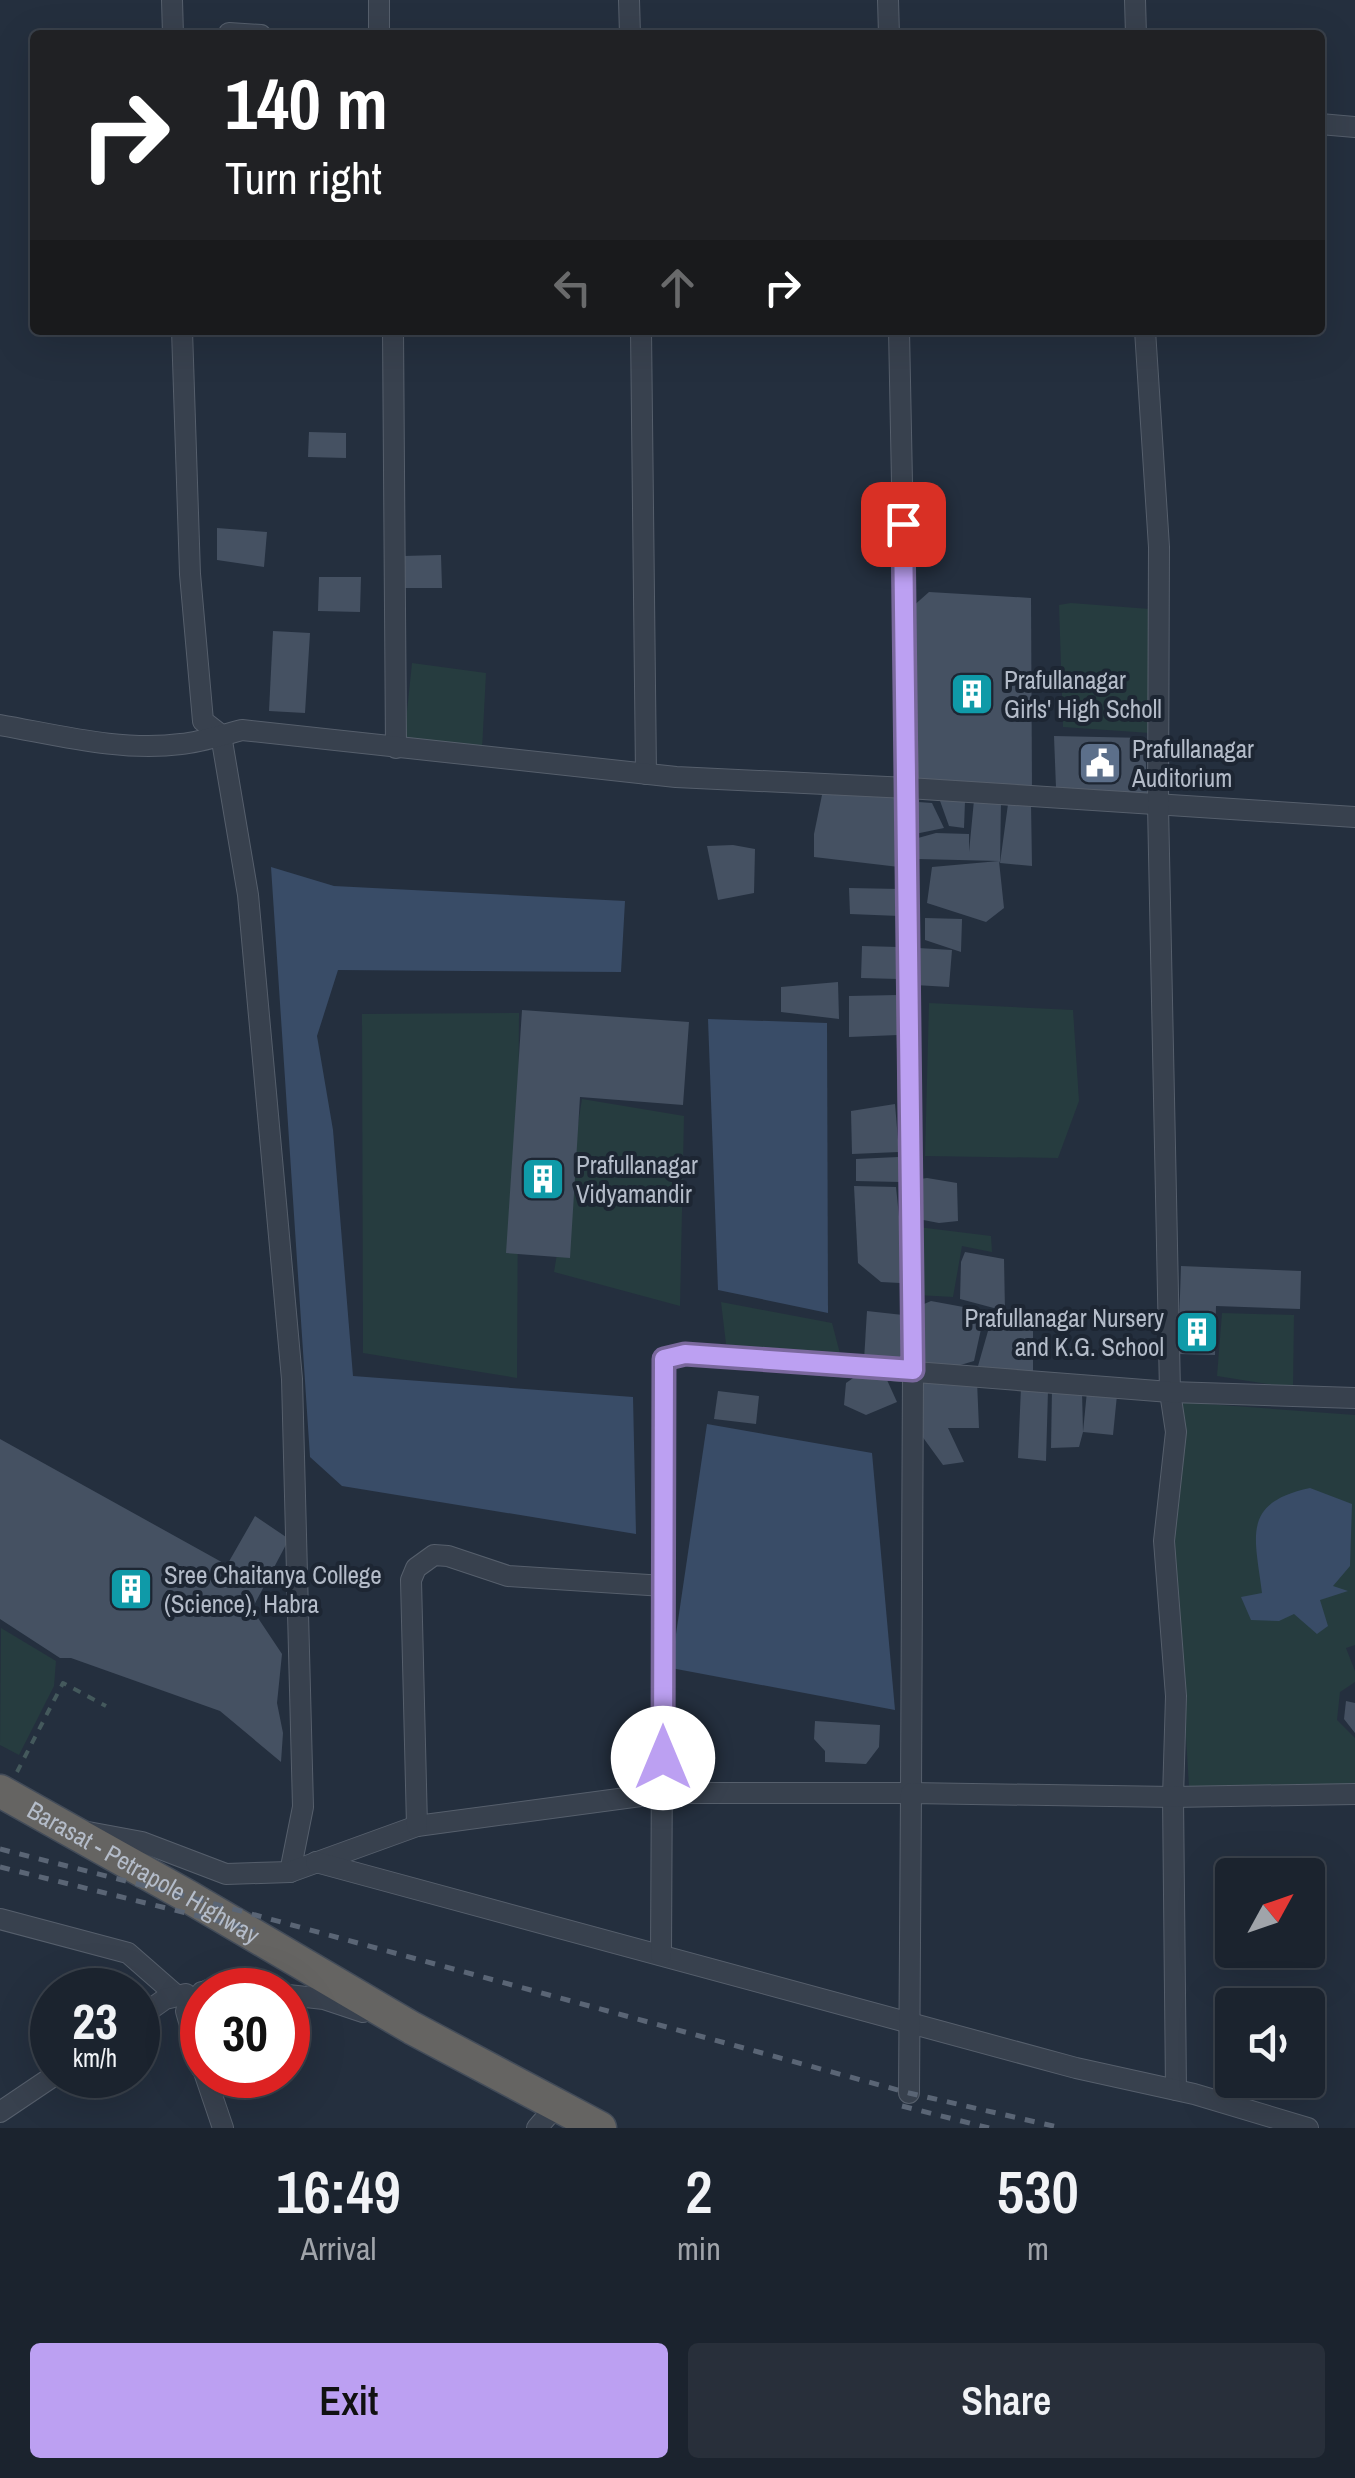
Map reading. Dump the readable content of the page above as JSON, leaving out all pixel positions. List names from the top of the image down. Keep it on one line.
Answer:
{"streets":{"highway":["Barasat - Petrapole Highway"]},"places":{"building":["Prafullanagar Girls' High Scholl","Prafullanagar Vidyamandir","Prafullanagar Nursery and K.G. School","Sree Chaitanya College (Science), Habra"],"public building":["Prafullanagar Auditorium"]},"north":"top right","page":{"turn":["140 m","Turn right"],"speed":"23 km/h","limit":"30","eta":["16:49","Arrival","2","min","530","m"],"buttons":["Exit","Share"]}}
